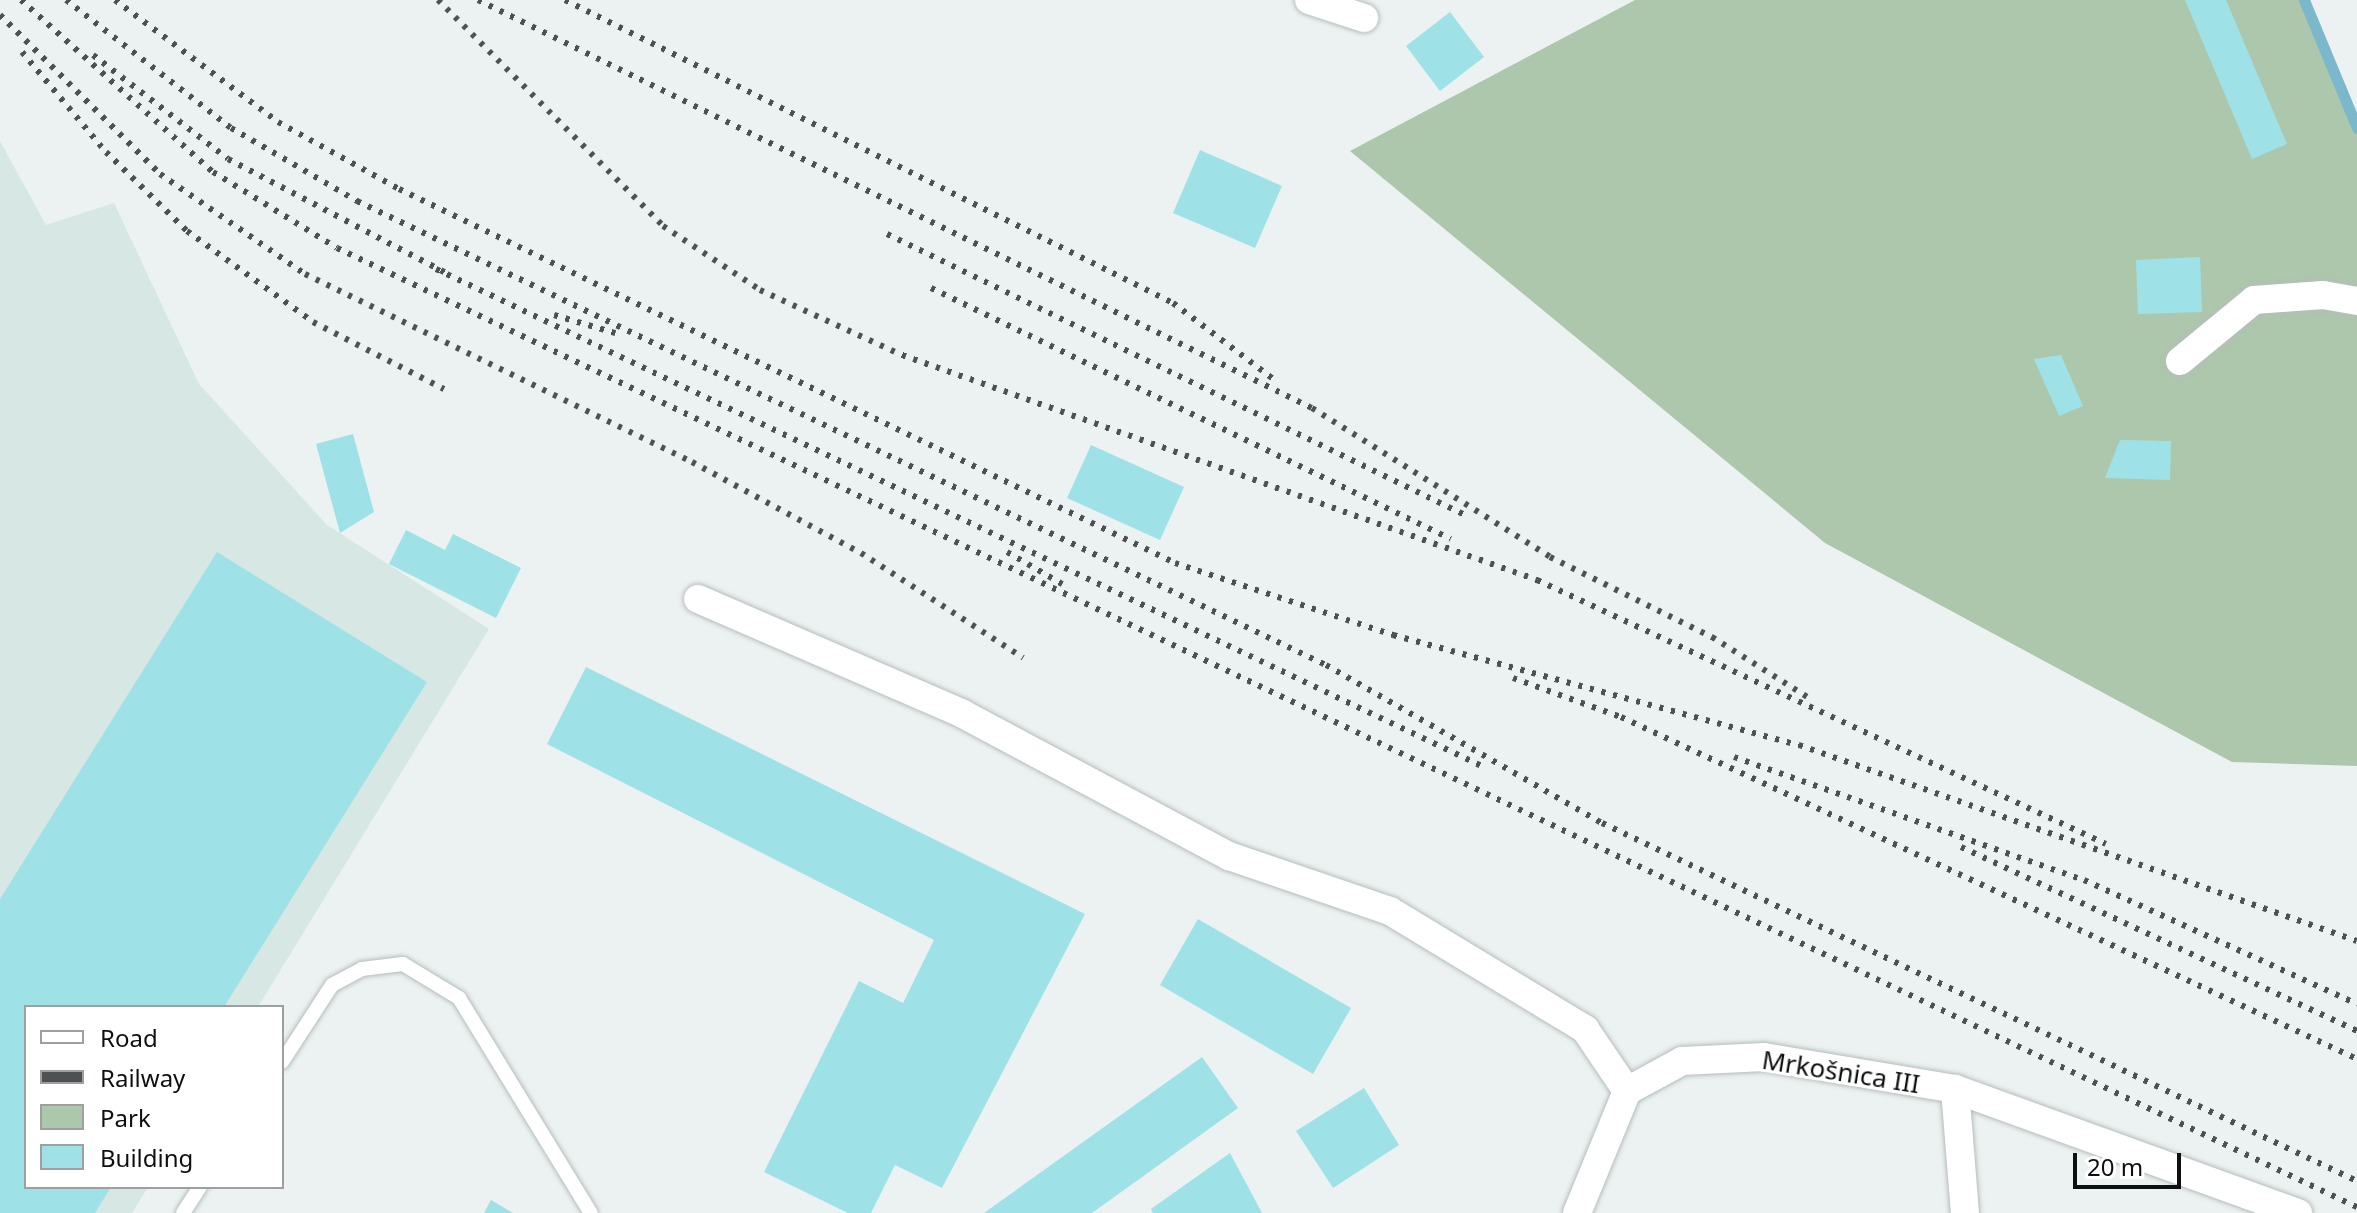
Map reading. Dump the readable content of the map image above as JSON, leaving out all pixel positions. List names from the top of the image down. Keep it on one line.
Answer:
{"streets":{"street":["Mrkošnica III"]},"legend":["Road","Railway","Park","Building"],"scale_bar":"20 m"}
